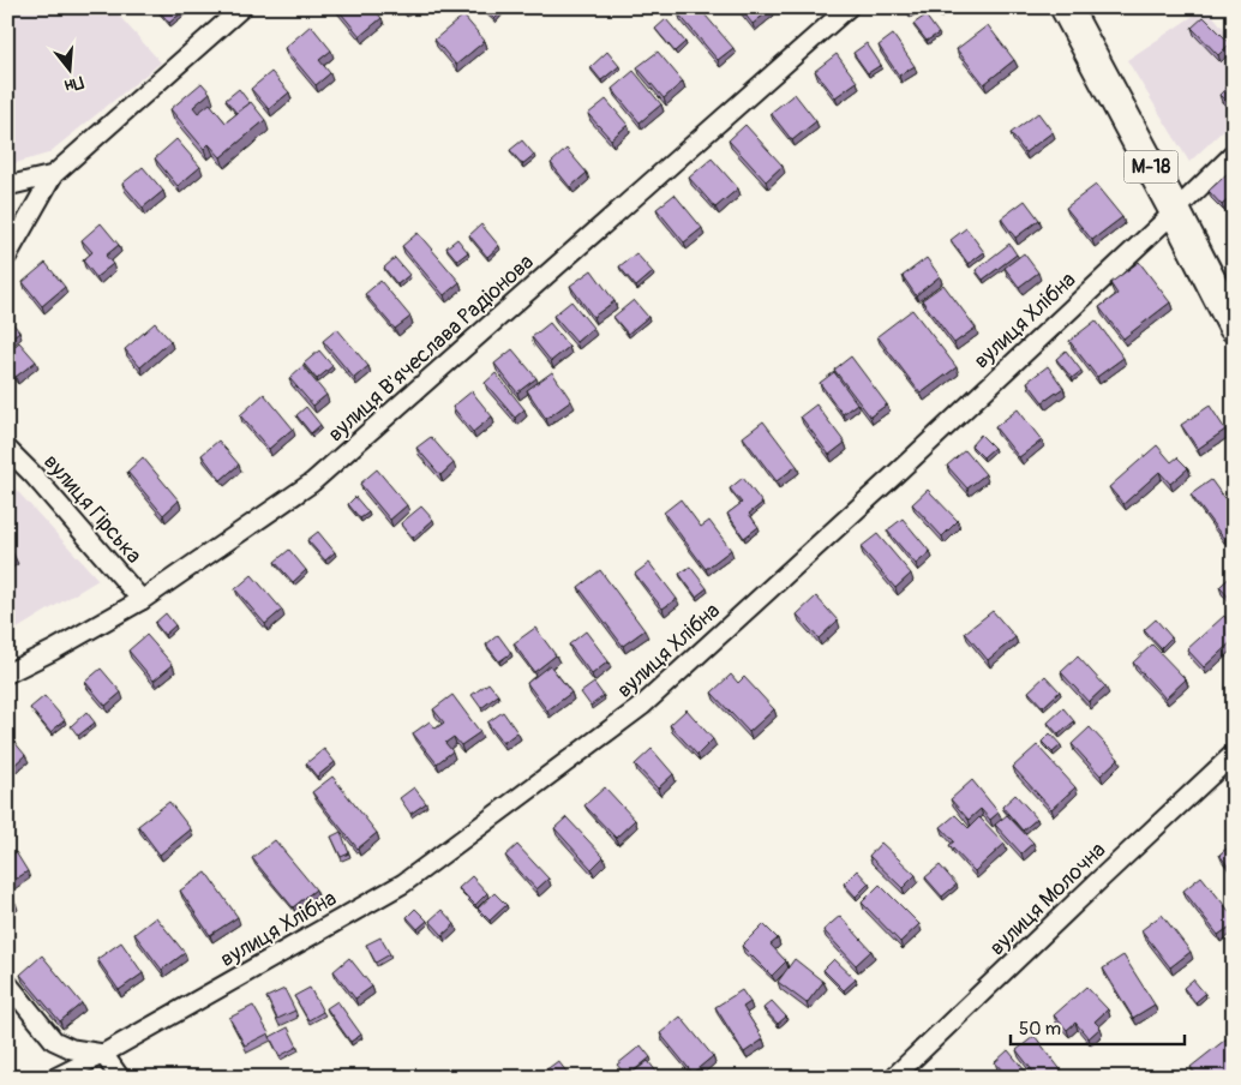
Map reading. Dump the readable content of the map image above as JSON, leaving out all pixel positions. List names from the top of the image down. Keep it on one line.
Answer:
{"streets":{"highway":["М-18"],"street":["вулиця Хлібна","вулиця В'ячеслава Радіонова","вулиця Гірська","вулиця Молочна"]},"crossings":[["М-18","вулиця Хлібна"],["вулиця В'ячеслава Радіонова","вулиця Гірська"]],"scale_bar":"50 m","north":"bottom"}
